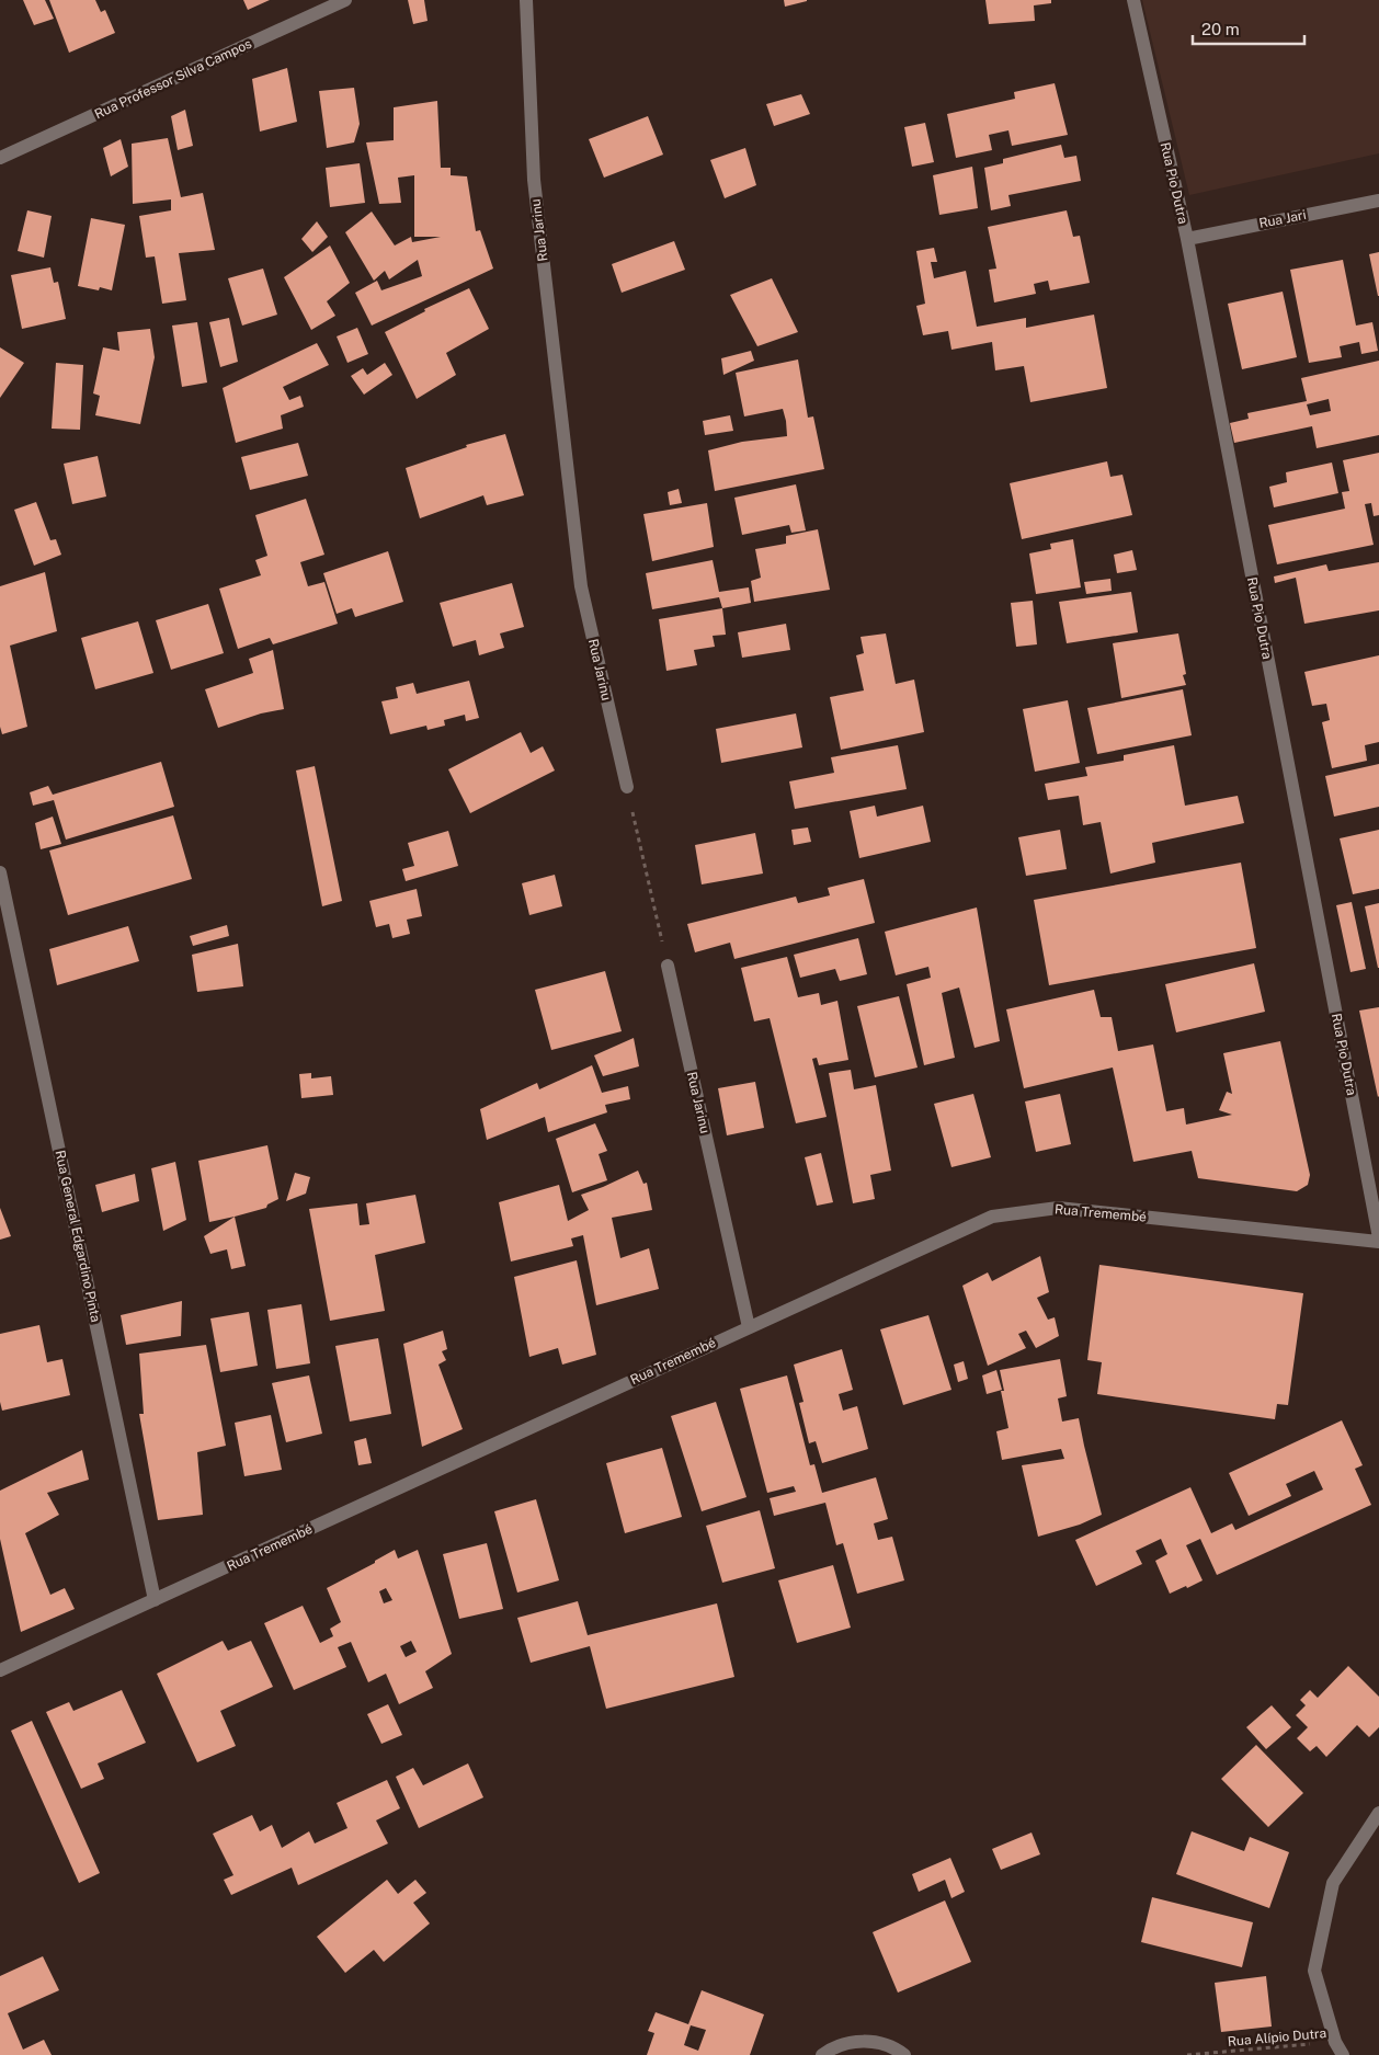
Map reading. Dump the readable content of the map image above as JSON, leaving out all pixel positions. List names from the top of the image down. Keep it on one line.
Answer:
{"streets":{"street":["Rua Professor Silva Campos","Rua Pio Dutra","Rua Jari","Rua Jarinu","Rua Tremembé","Rua General Edgardino Pinta"],"path":["Rua Alípio Dutra"]},"crossings":[["Rua Pio Dutra","Rua Jari"],["Rua Jarinu","Rua Tremembé"],["Rua Tremembé","Rua General Edgardino Pinta"]],"scale_bar":"20 m"}
